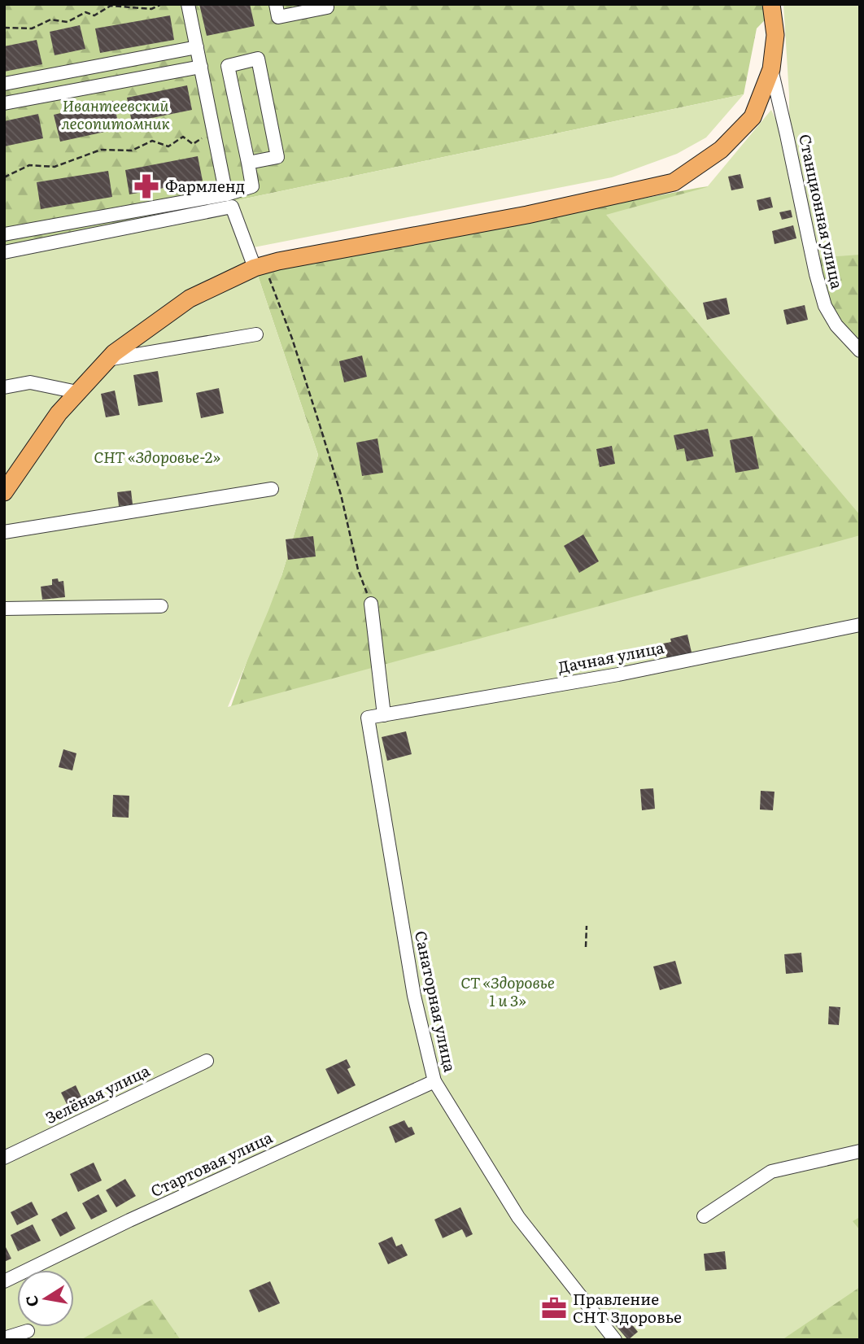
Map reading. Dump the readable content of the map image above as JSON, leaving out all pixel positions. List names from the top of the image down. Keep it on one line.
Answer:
{"streets":{"street":["Станционная улица","Дачная улица","Санаторная улица","Зелёная улица","Стартовая улица"]},"crossings":[["Дачная улица","Санаторная улица"],["Санаторная улица","Стартовая улица"]],"parks":["Ивантеевский лесопитомник","СНТ «Здоровье-2»","СТ «Здоровье 1 и 3»"],"places":{"pharmacy":["Фармленд"],"office":["Правление СНТ Здоровье"]},"north":"left"}
